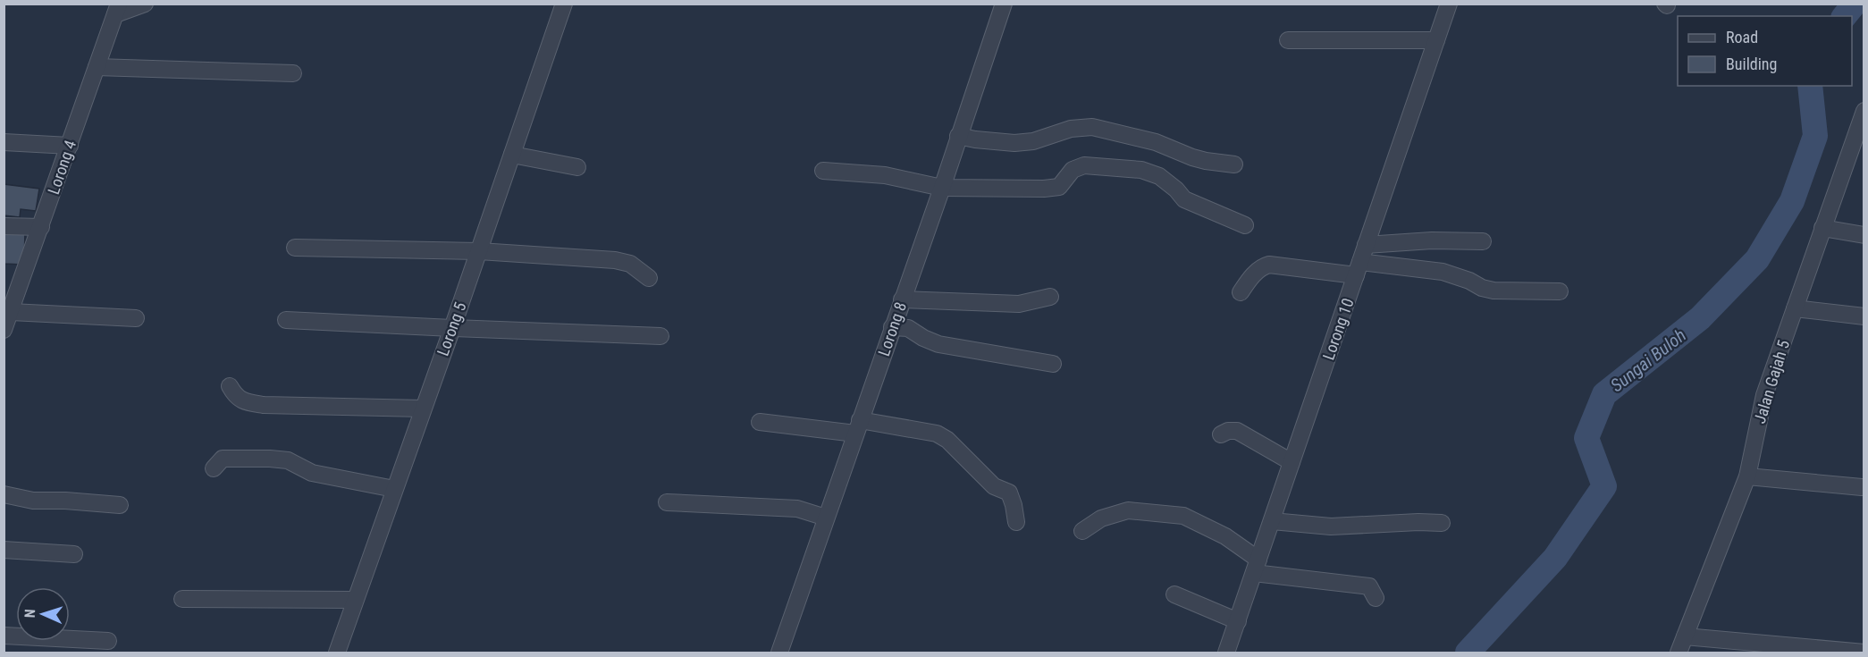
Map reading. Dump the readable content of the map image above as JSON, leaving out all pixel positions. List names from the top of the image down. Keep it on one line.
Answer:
{"streets":{"street":["Lorong 4","Lorong 5","Lorong 8","Lorong 10","Jalan Gajah 5"]},"water":["Sungai Buloh"],"legend":["Road","Building"],"north":"left"}
